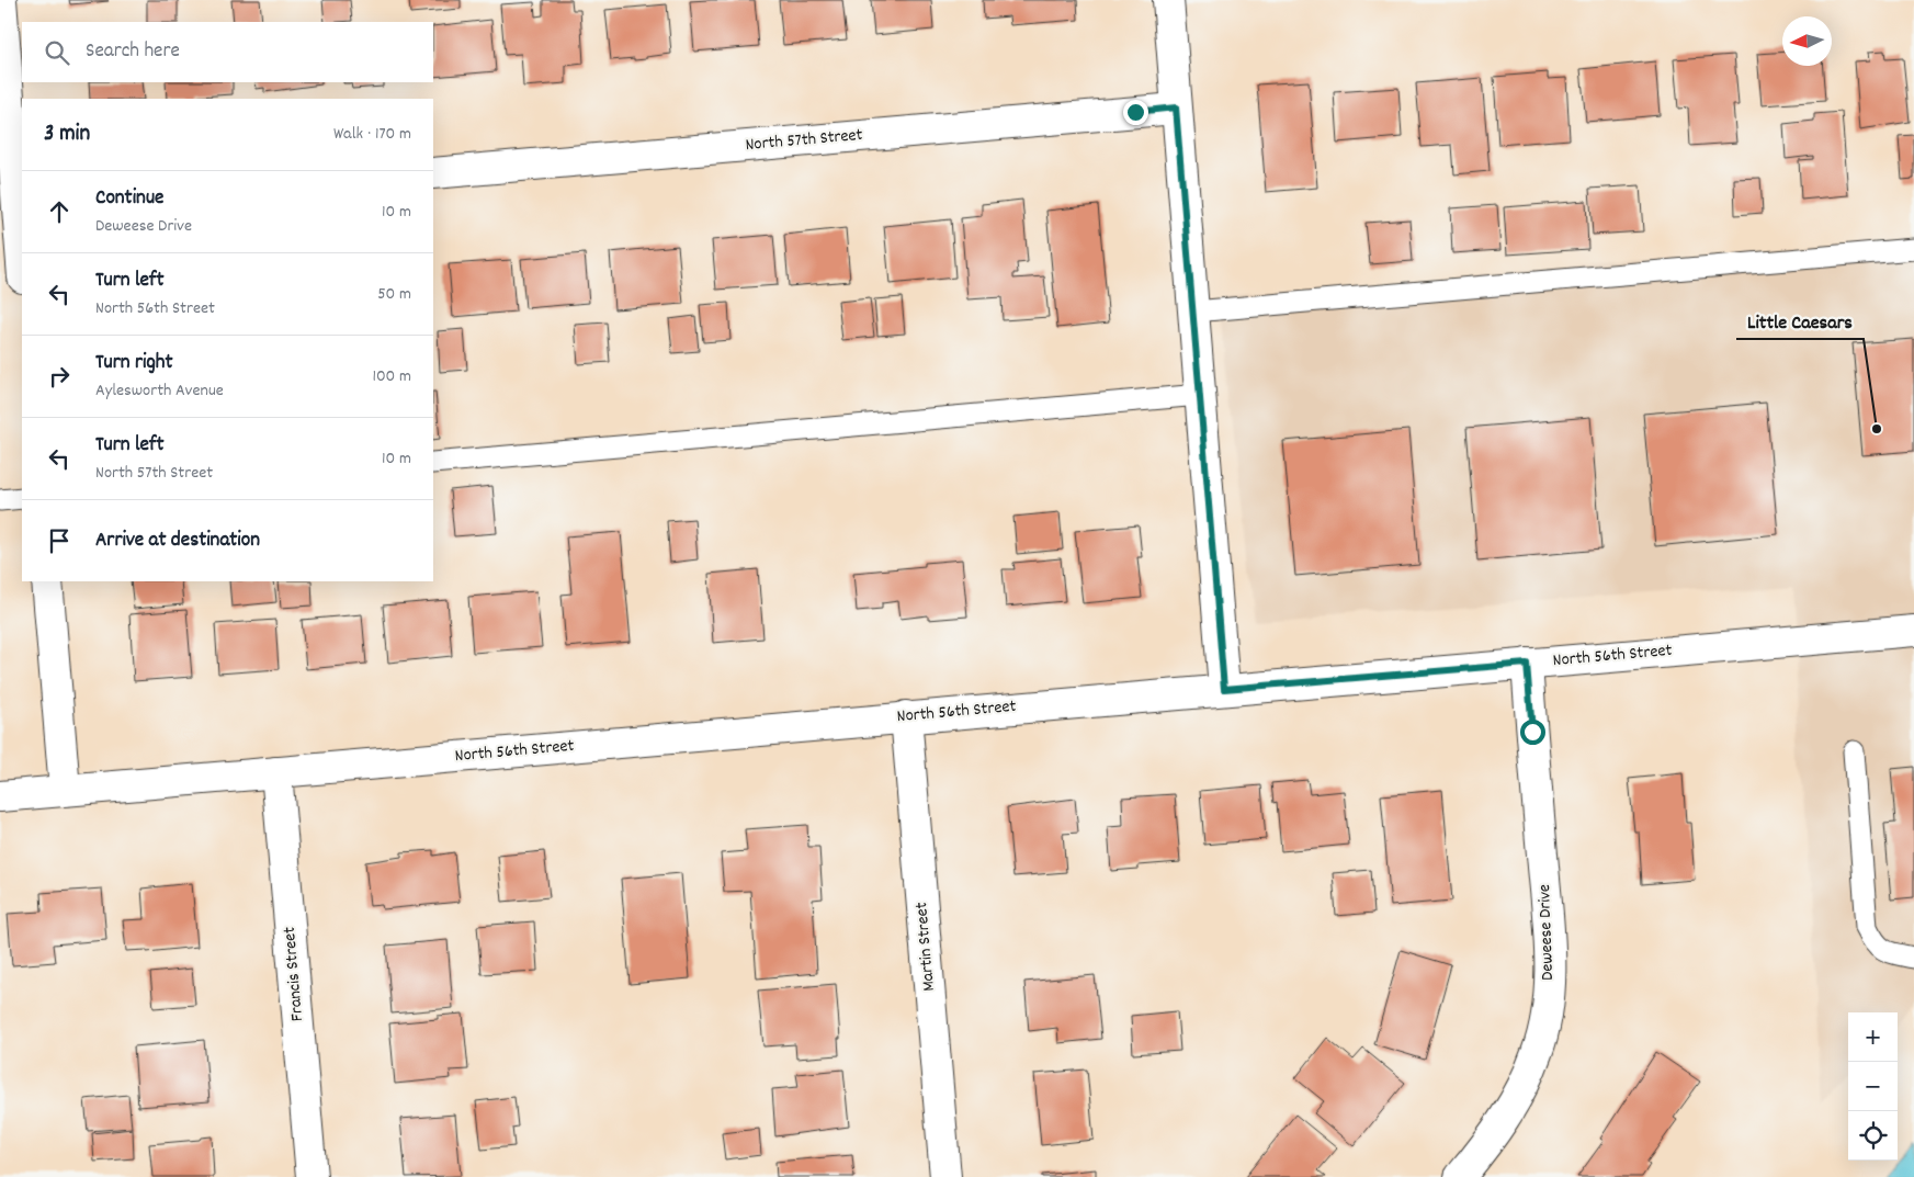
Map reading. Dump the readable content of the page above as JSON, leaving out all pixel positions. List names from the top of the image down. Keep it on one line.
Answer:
{"streets":{"street":["North 57th Street","North 56th Street","Deweese Drive","Martin Street","Francis Street"]},"crossings":[["North 56th Street","Deweese Drive"],["North 56th Street","Martin Street"],["North 56th Street","Francis Street"]],"places":["Little Caesars"],"north":"left","page":{"search":"Search here","heading":["3 min","Walk · 170 m"],"list":[["Continue","Deweese Drive","10 m"],["Turn left","North 56th Street","50 m"],["Turn right","Aylesworth Avenue","100 m"],["Turn left","North 57th Street","10 m"],"Arrive at destination"],"map_buttons":["+","−"]}}
